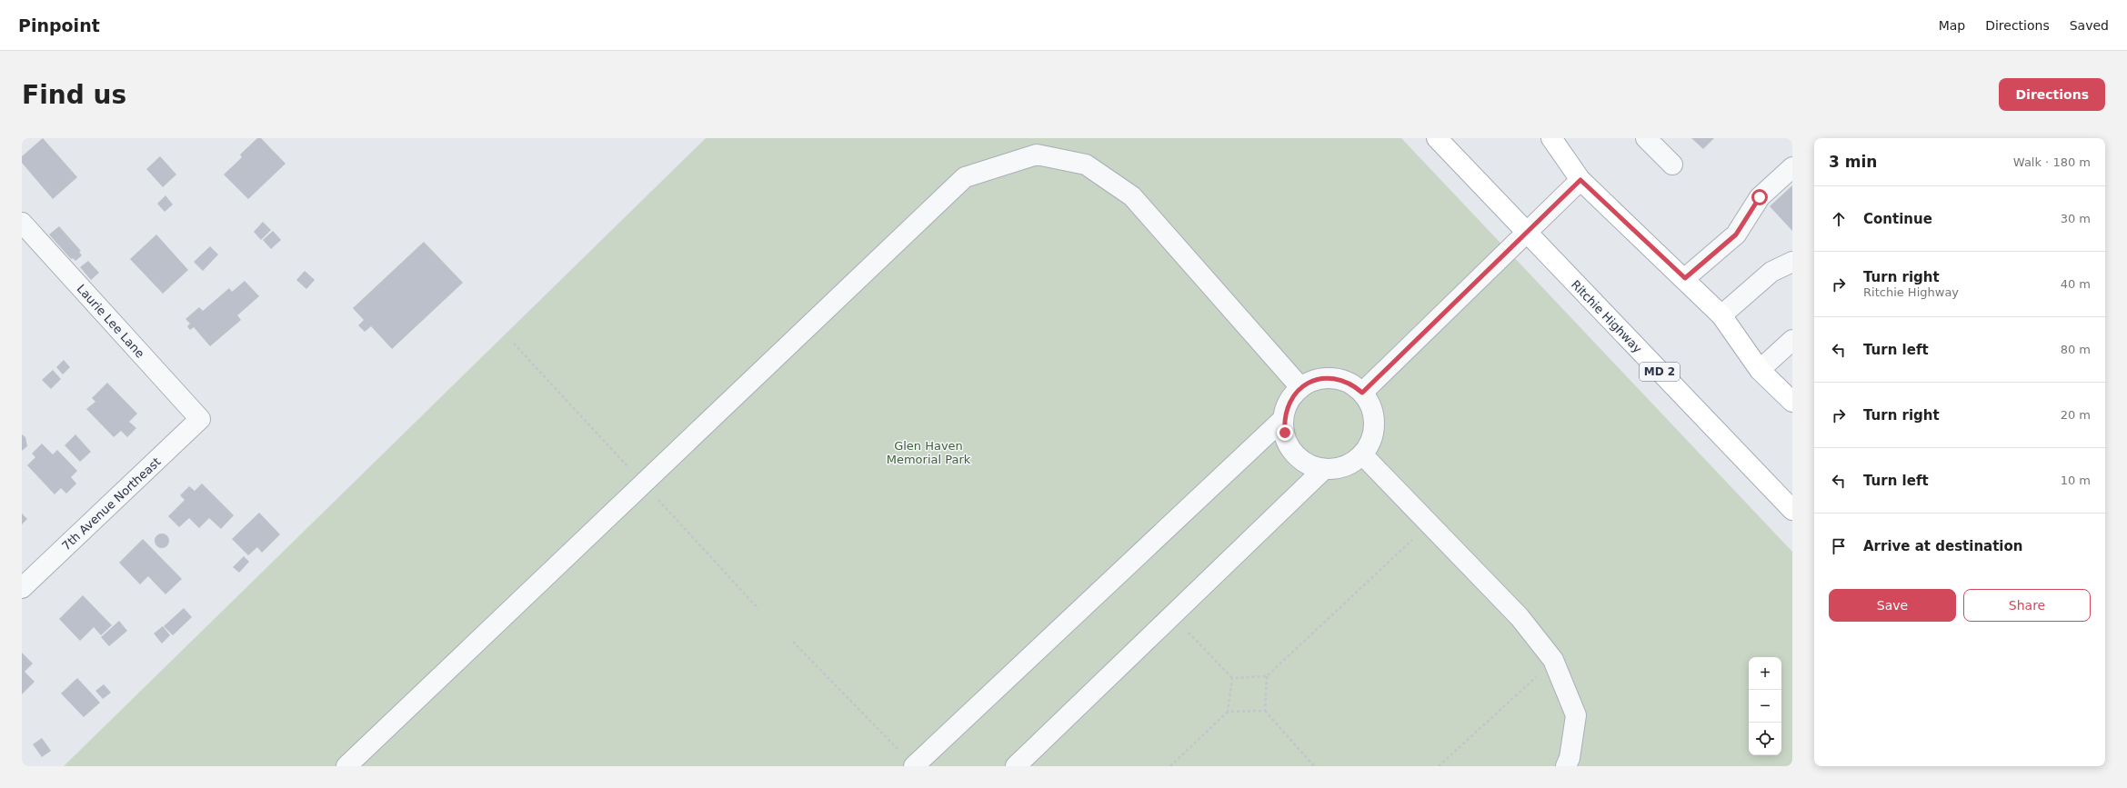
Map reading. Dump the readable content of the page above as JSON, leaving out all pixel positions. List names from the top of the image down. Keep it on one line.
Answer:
{"streets":{"main road":["Ritchie Highway","MD 2"],"street":["Laurie Lee Lane","7th Avenue Northeast"]},"crossings":[["Laurie Lee Lane","7th Avenue Northeast"]],"parks":["Glen Haven Memorial Park"],"page":{"header":"Pinpoint","nav":["Map","Directions","Saved"],"buttons":["Directions",["Save","Share"]],"title":"Find us","heading":["3 min","Walk · 180 m"],"list":[["Continue","30 m"],["Turn right","Ritchie Highway","40 m"],["Turn left","80 m"],["Turn right","20 m"],["Turn left","10 m"],"Arrive at destination"],"map_buttons":["+","−"]}}
